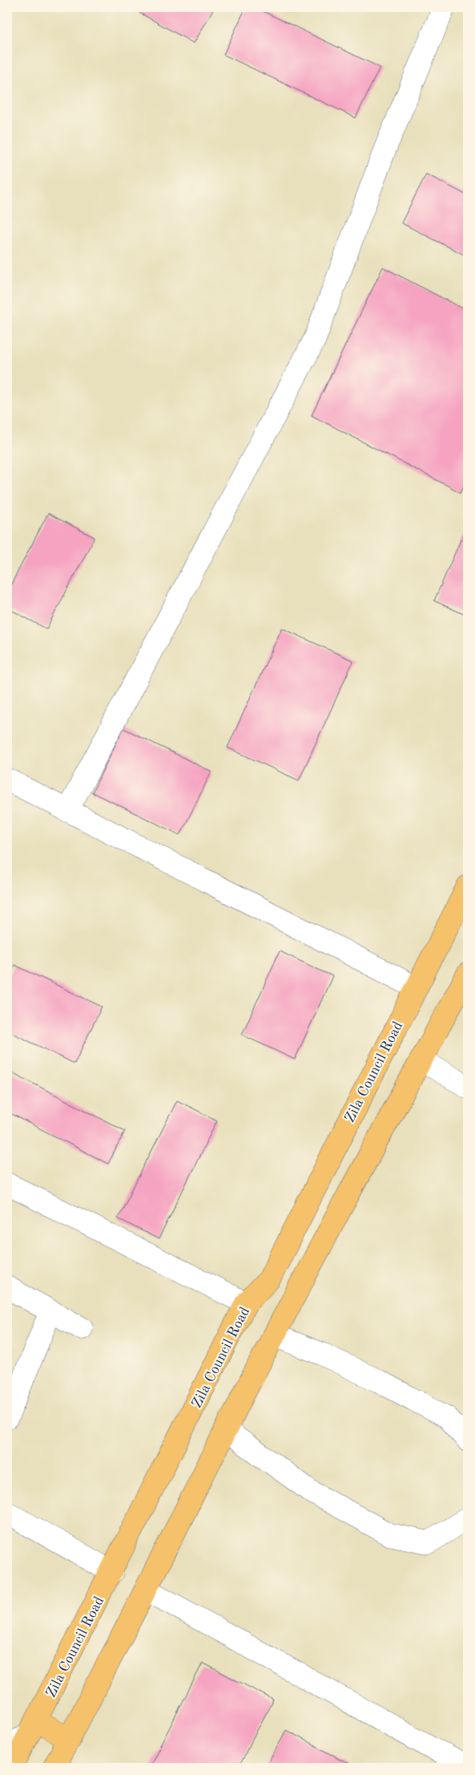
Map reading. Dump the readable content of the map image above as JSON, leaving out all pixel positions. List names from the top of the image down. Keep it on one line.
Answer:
{"streets":{"main road":["Zila Council Road"]}}
